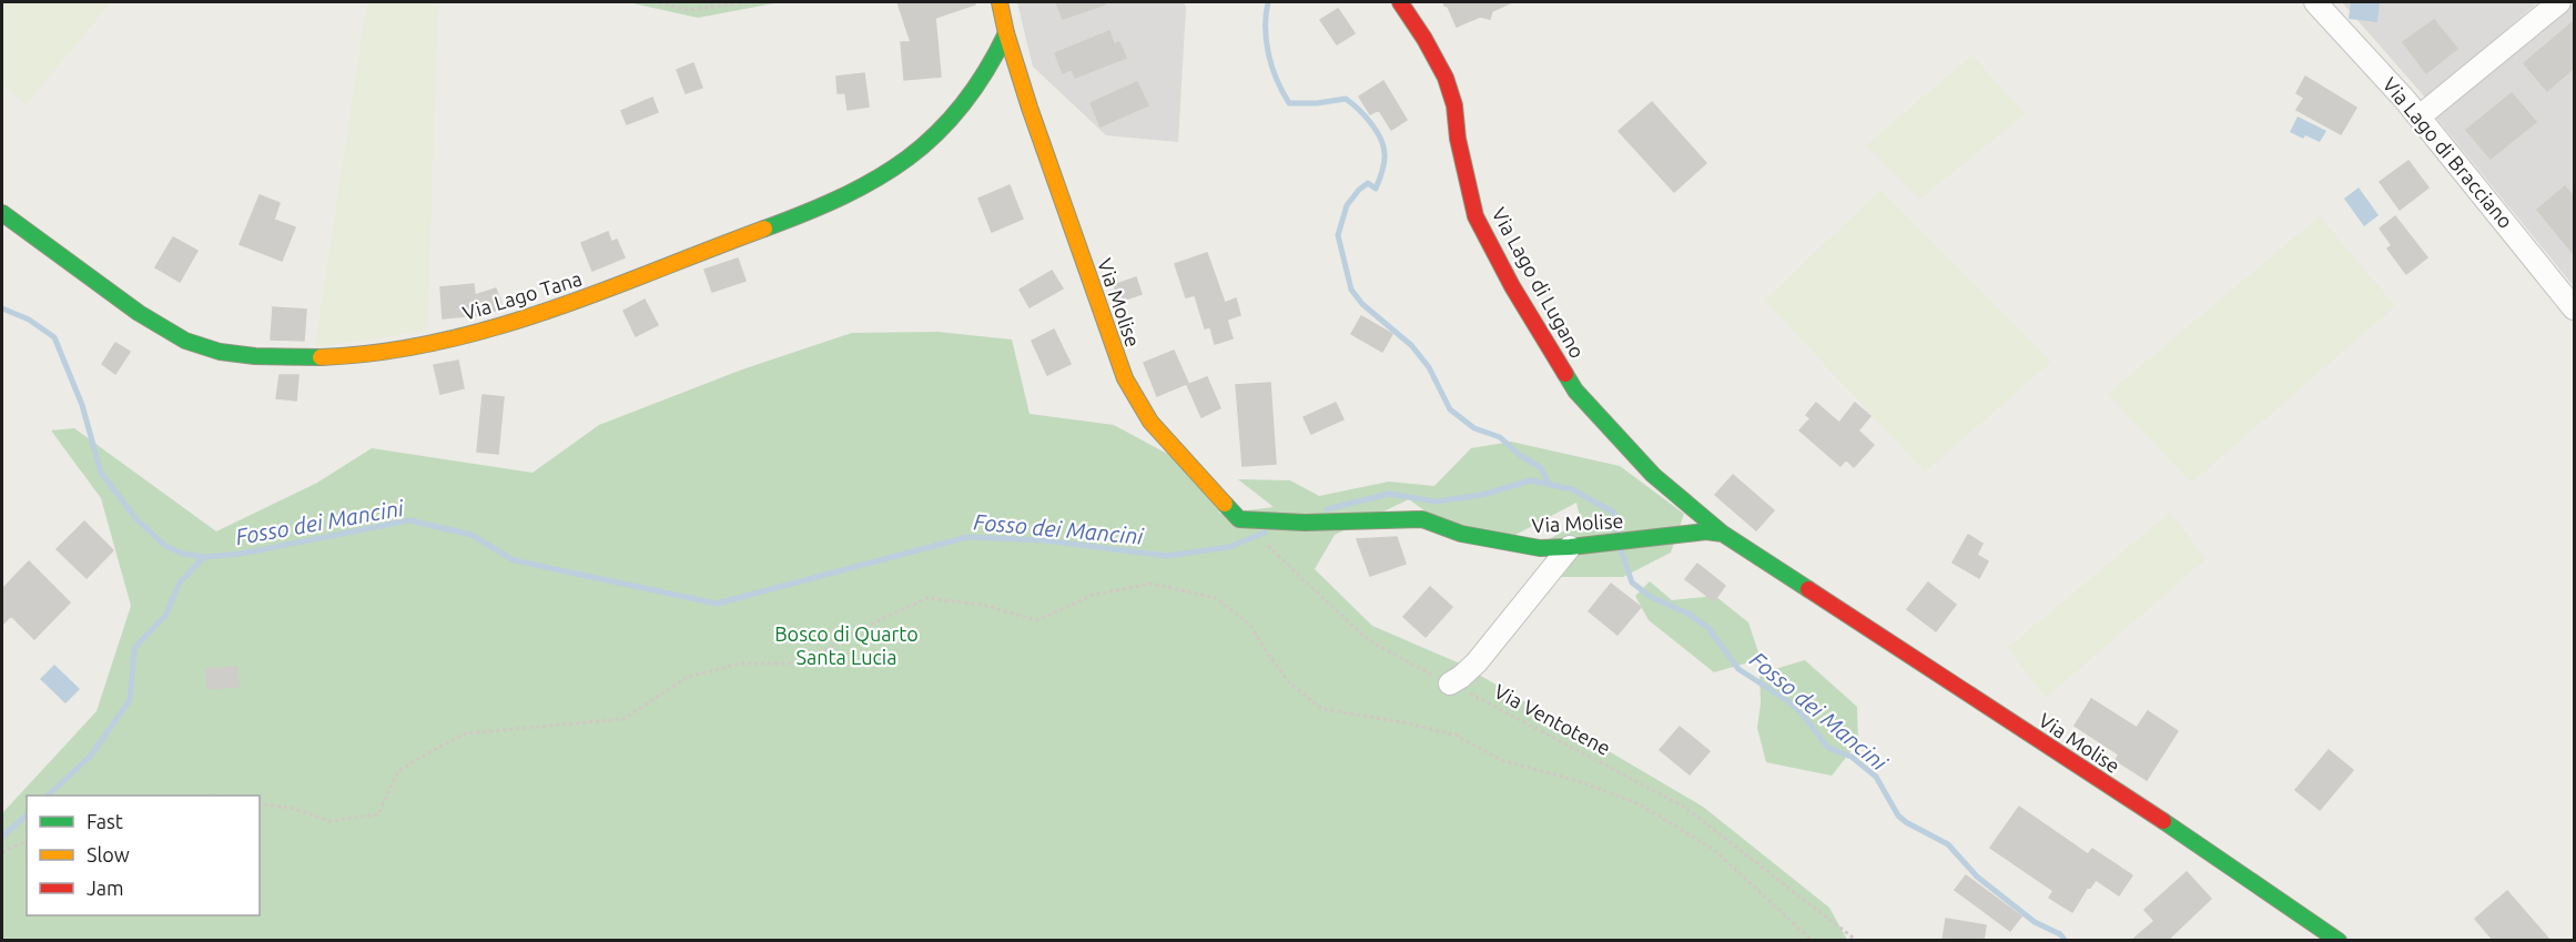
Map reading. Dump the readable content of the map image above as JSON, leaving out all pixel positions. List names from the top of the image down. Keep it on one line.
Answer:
{"streets":{"street":["Via Lago di Bracciano","Via Lago di Lugano","Via Lago Tana","Via Molise"],"path":["Via Ventotene"]},"crossings":[["Via Lago di Lugano","Via Molise"],["Via Lago Tana","Via Molise"]],"water":["Fosso dei Mancini"],"parks":["Bosco di Quarto Santa Lucia"],"legend":["Fast","Slow","Jam"]}
